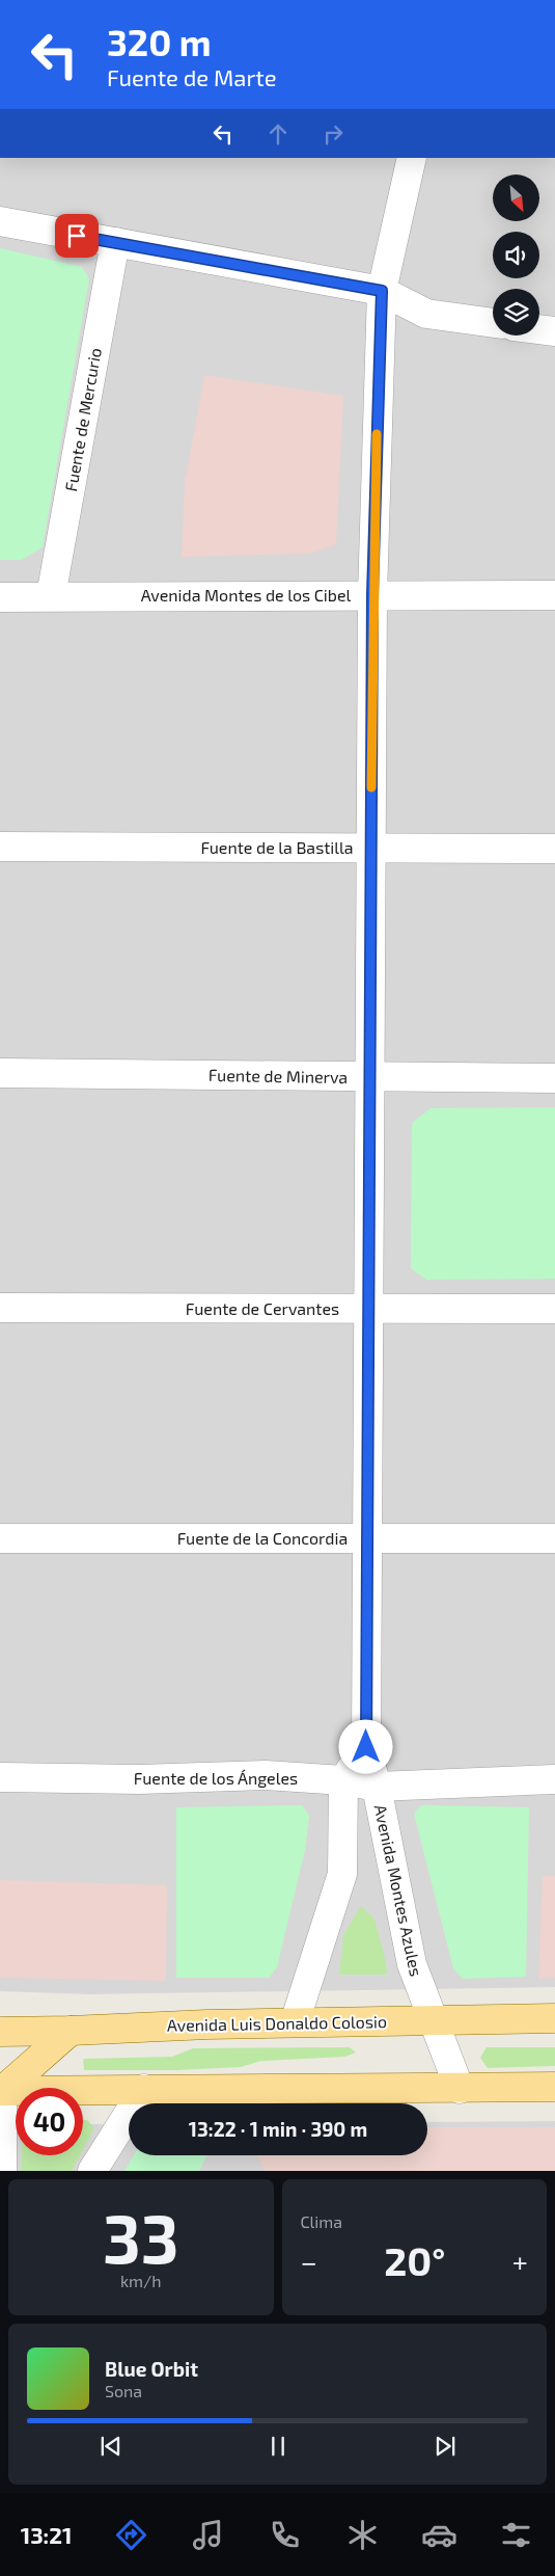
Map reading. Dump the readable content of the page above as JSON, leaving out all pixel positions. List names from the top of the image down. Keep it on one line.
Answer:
{"streets":{"main road":["Avenida Luis Donaldo Colosio"],"street":["Fuente de Mercurio","Avenida Montes de los Cibel","Fuente de la Bastilla","Fuente de Minerva","Fuente de Cervantes","Fuente de la Concordia","Fuente de los Ángeles","Avenida Montes Azules"]},"crossings":[["Fuente de Mercurio","Avenida Montes de los Cibel"],["Avenida Montes de los Cibel","Avenida Montes Azules"],["Fuente de la Bastilla","Avenida Montes Azules"],["Fuente de Minerva","Avenida Montes Azules"],["Fuente de Cervantes","Avenida Montes Azules"],["Fuente de la Concordia","Avenida Montes Azules"],["Fuente de los Ángeles","Avenida Montes Azules"],["Avenida Montes Azules","Avenida Luis Donaldo Colosio"]],"north":"bottom right","page":{"turn":["320 m","Fuente de Marte"],"limit":"40","trip":"13:22 · 1 min · 390 m","tile":[["33","km/h"],"Clima"],"heat":["−","20°","+"],"song":["Blue Orbit","Sona"],"tabs":"13:21"}}
